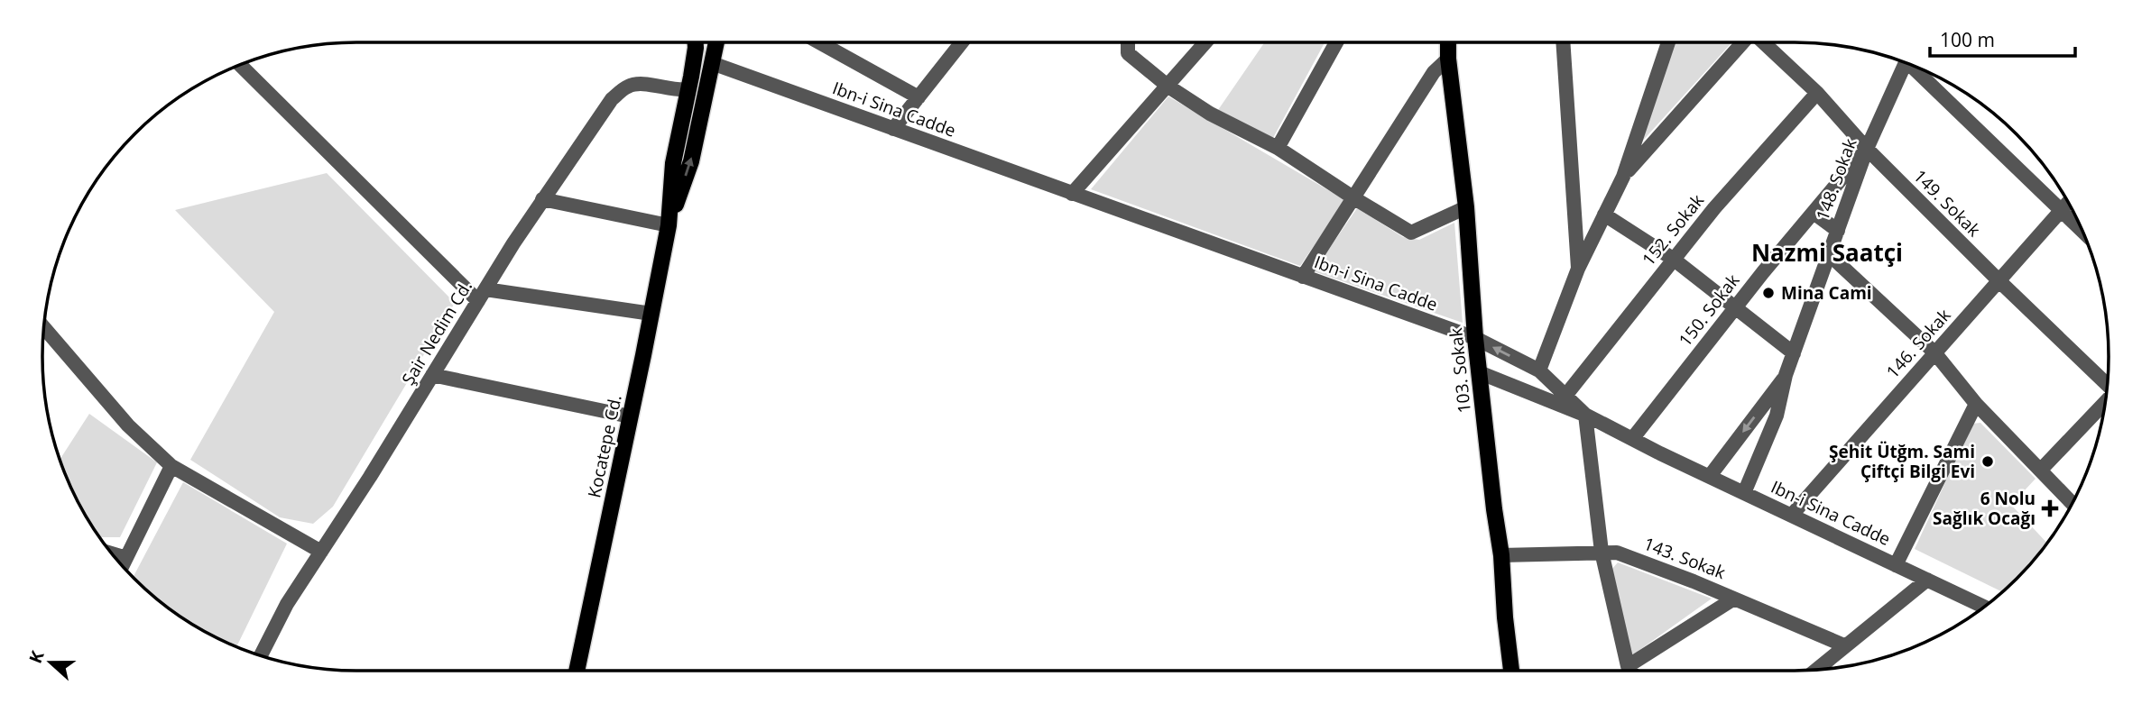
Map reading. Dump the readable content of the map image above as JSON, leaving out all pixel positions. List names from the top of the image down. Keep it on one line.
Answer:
{"streets":{"main road":["103. Sokak","Kocatepe Cd."],"street":["Ibn-i Sina Cadde","148. Sokak","149. Sokak","152. Sokak","150. Sokak","Şair Nedim Cd.","146. Sokak","143. Sokak"]},"crossings":[["Ibn-i Sina Cadde","148. Sokak"],["Ibn-i Sina Cadde","152. Sokak"],["Ibn-i Sina Cadde","150. Sokak"],["Ibn-i Sina Cadde","146. Sokak"],["Ibn-i Sina Cadde","103. Sokak"],["Ibn-i Sina Cadde","Kocatepe Cd."],["148. Sokak","149. Sokak"],["148. Sokak","150. Sokak"],["149. Sokak","152. Sokak"],["149. Sokak","150. Sokak"],["149. Sokak","146. Sokak"],["Şair Nedim Cd.","Kocatepe Cd."],["103. Sokak","143. Sokak"]],"districts":["Nazmi Saatçi"],"places":{"other":["Mina Cami","Şehit Ütğm. Sami Çiftçi Bilgi Evi"],"health":["6 Nolu Sağlık Ocağı"]},"scale_bar":"100 m","north":"left"}
